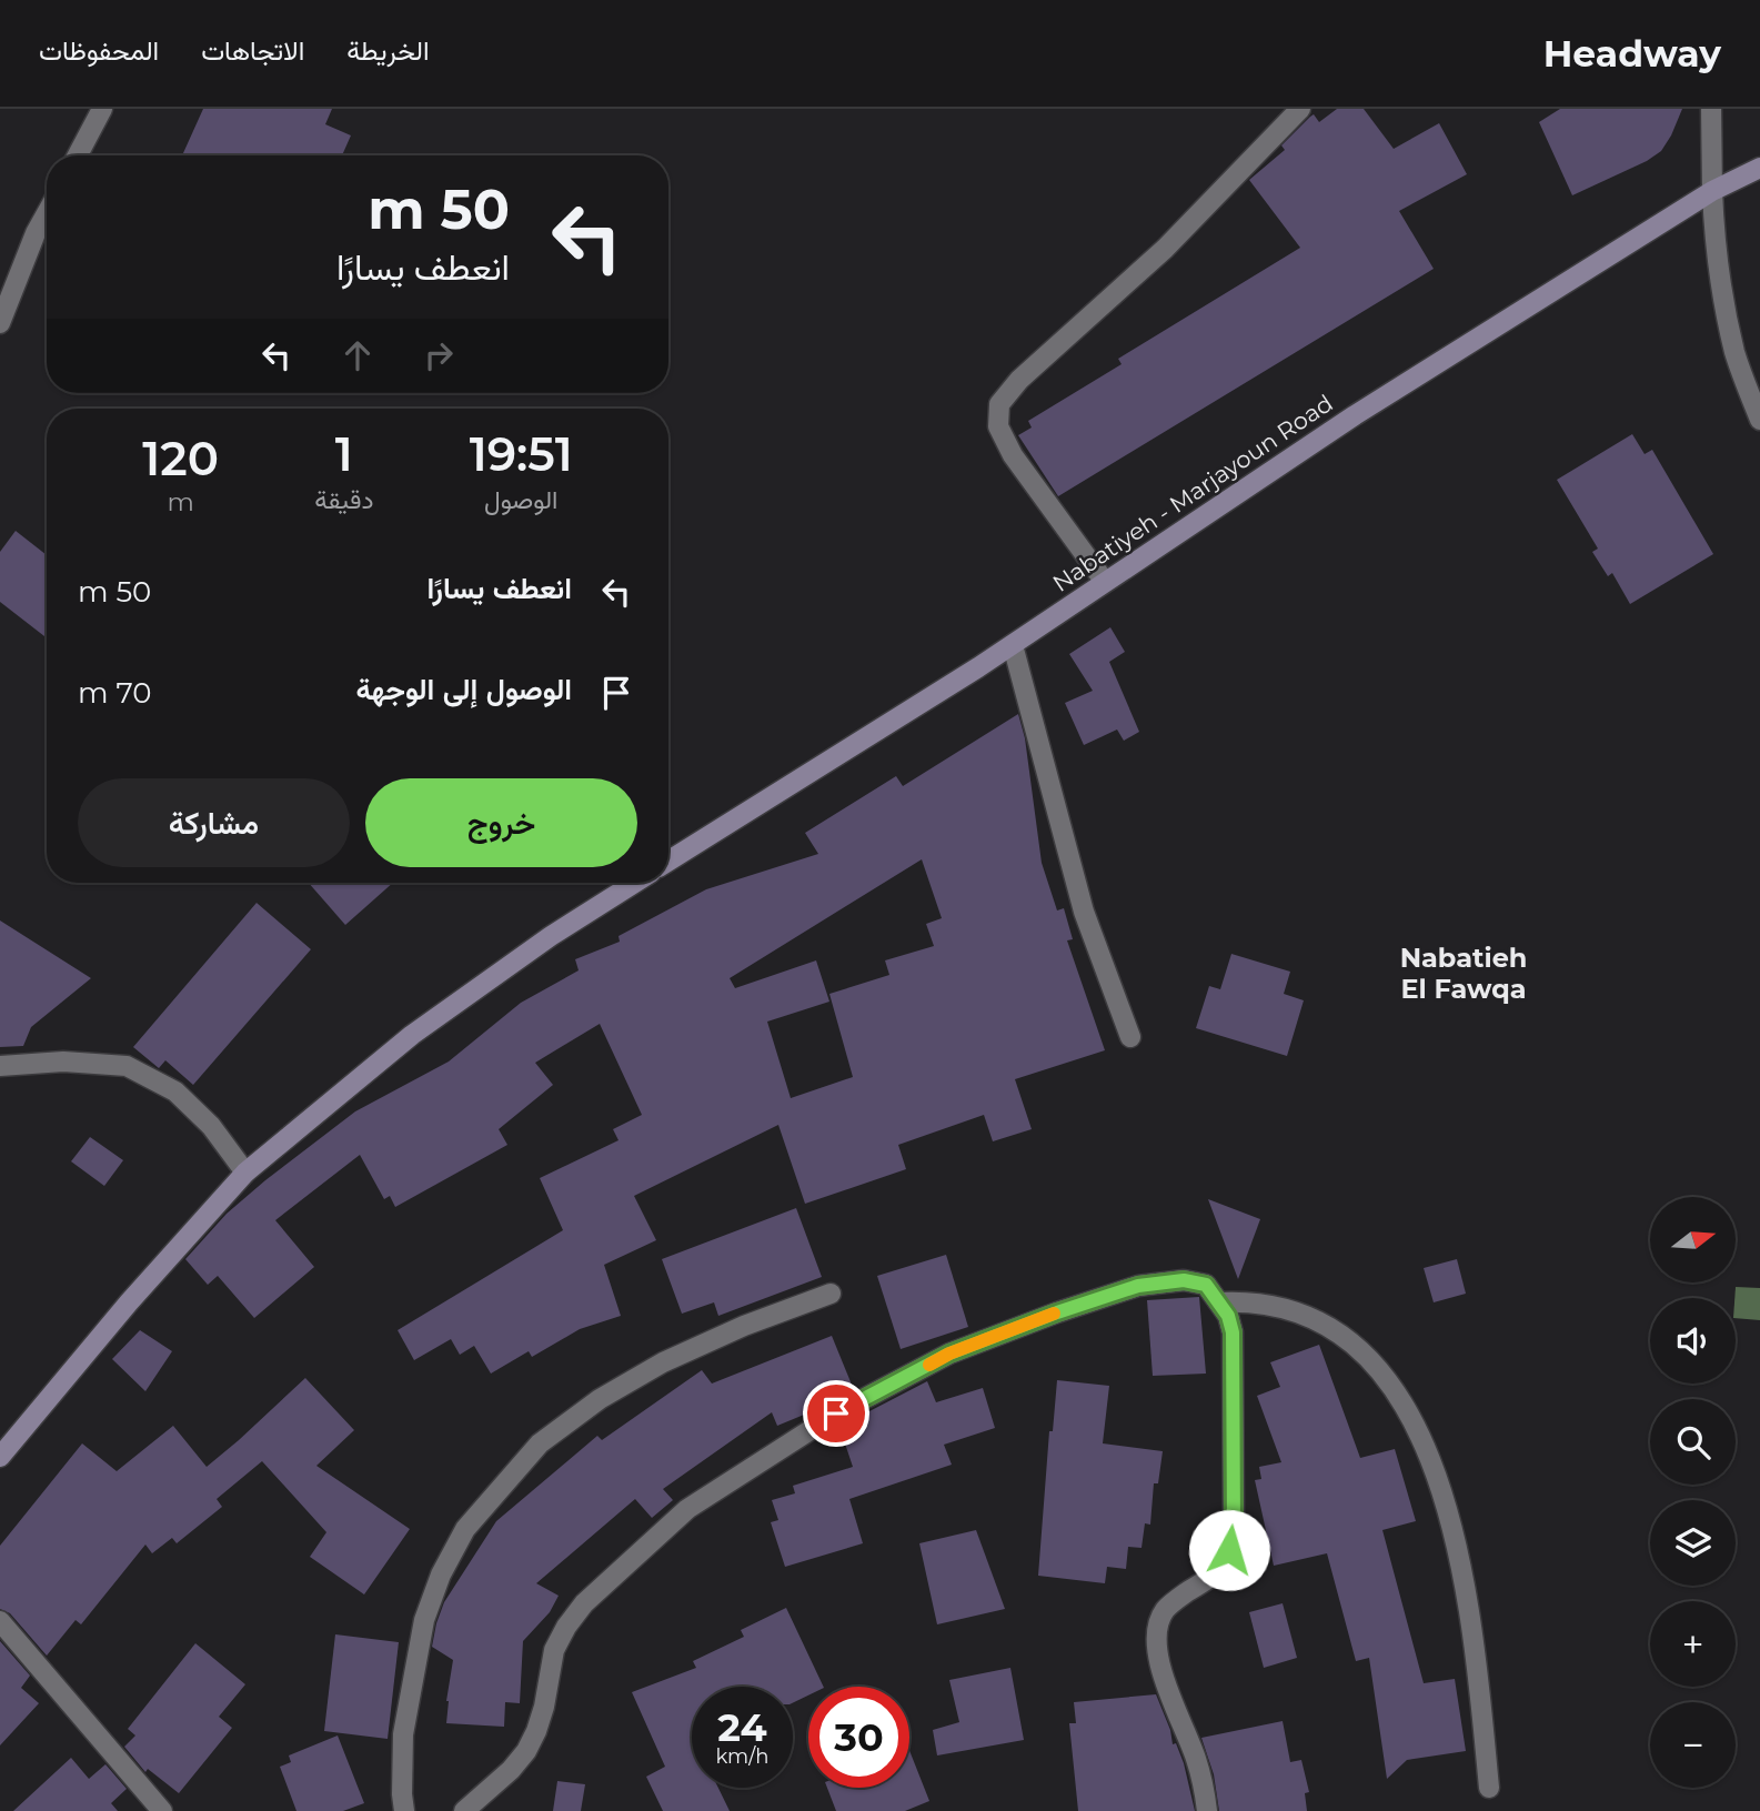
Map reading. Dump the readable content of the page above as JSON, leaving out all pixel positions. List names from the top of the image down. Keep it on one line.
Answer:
{"streets":{"main road":["Nabatiyeh - Marjayoun Road"]},"districts":["Nabatieh El Fawqa"],"north":"right","page":{"header":"Headway","nav":["الخريطة","الاتجاهات","المحفوظات"],"turn":["50 m","انعطف يسارًا"],"eta":["19:51","الوصول","1","دقيقة","120","m"],"list":[{"name":"انعطف يسارًا","value":"50 m"},{"name":"الوصول إلى الوجهة","value":"70 m"}],"buttons":["خروج","مشاركة"],"map_buttons":["+","−"],"speed":"24 km/h","limit":"30"}}
